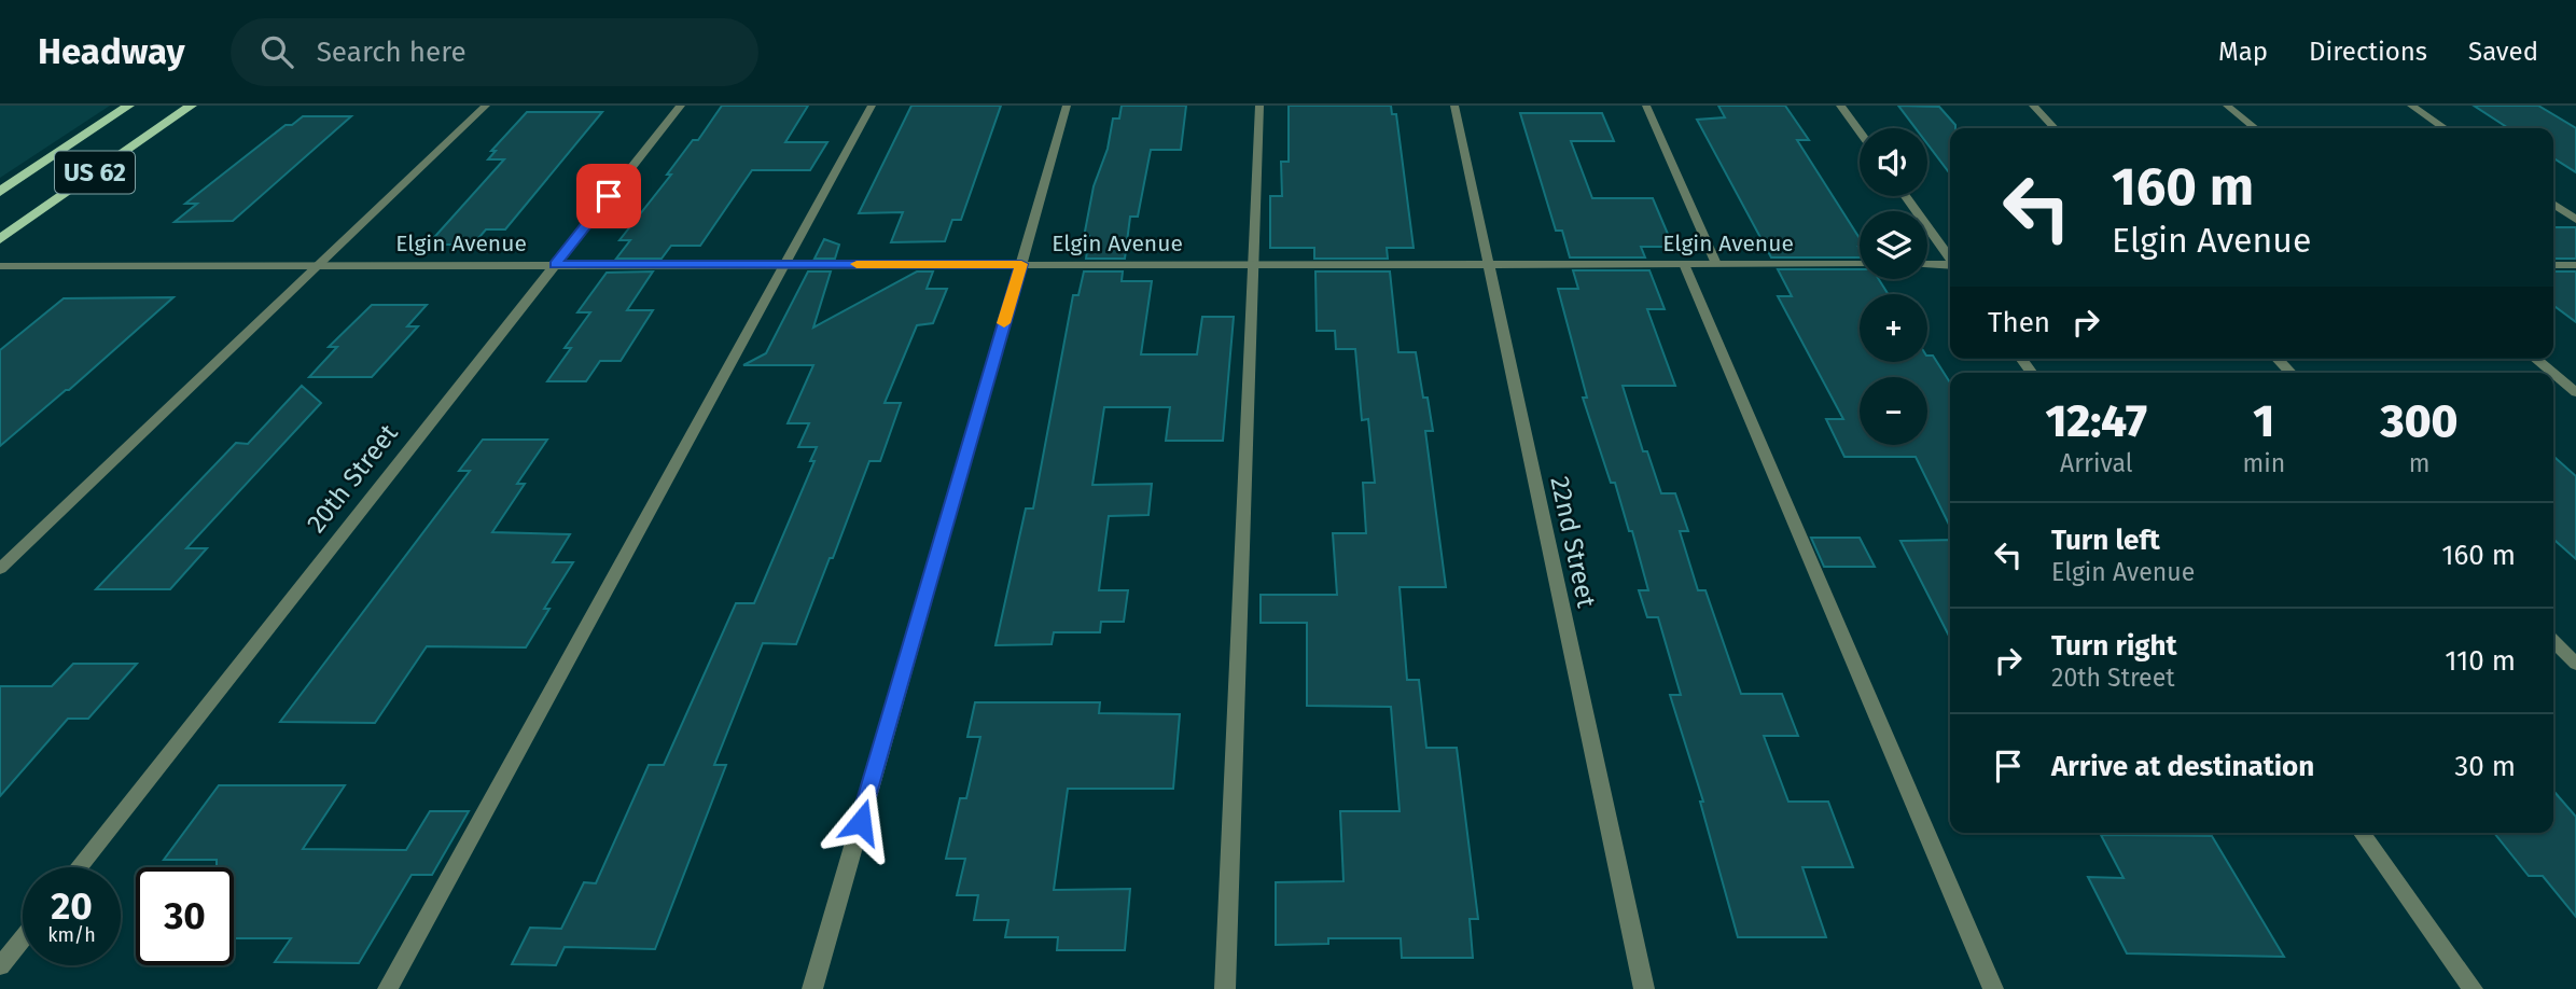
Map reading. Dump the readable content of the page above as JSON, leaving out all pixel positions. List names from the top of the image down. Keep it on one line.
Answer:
{"streets":{"main road":["US 62"],"street":["Elgin Avenue","20th Street","22nd Street"]},"crossings":[["Elgin Avenue","20th Street"],["Elgin Avenue","22nd Street"]],"page":{"header":"Headway","search":"Search here","nav":["Map","Directions","Saved"],"map_buttons":["+","−"],"turn":["160 m","Elgin Avenue"],"then":"Then","eta":["12:47","Arrival","1","min","300","m"],"list":[{"name":"Turn left","note":"Elgin Avenue","value":"160 m"},{"name":"Turn right","note":"20th Street","value":"110 m"},{"name":"Arrive at destination","value":"30 m"}],"speed":"20 km/h","limit":"30"}}
